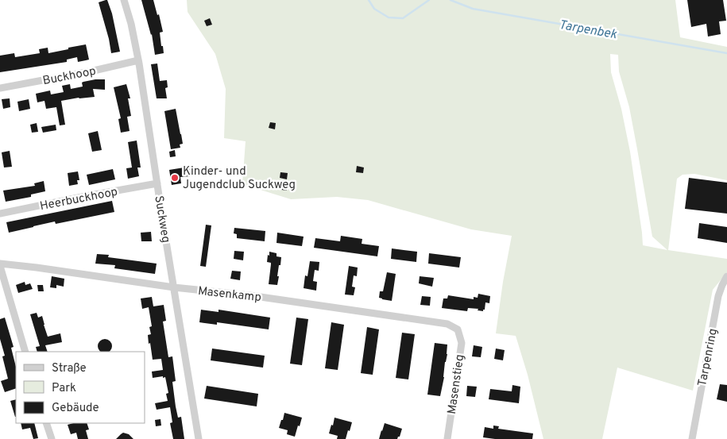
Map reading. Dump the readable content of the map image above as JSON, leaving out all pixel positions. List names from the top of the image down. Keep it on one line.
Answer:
{"streets":{"street":["Buckhoop","Heerbuckhoop","Suckweg","Masenkamp","Tarpenring","Masenstieg"]},"crossings":[["Buckhoop","Suckweg"],["Heerbuckhoop","Suckweg"],["Suckweg","Masenkamp"],["Masenkamp","Masenstieg"]],"water":["Tarpenbek"],"places":["Kinder- und Jugendclub Suckweg"],"legend":["Straße","Park","Gebäude"]}
